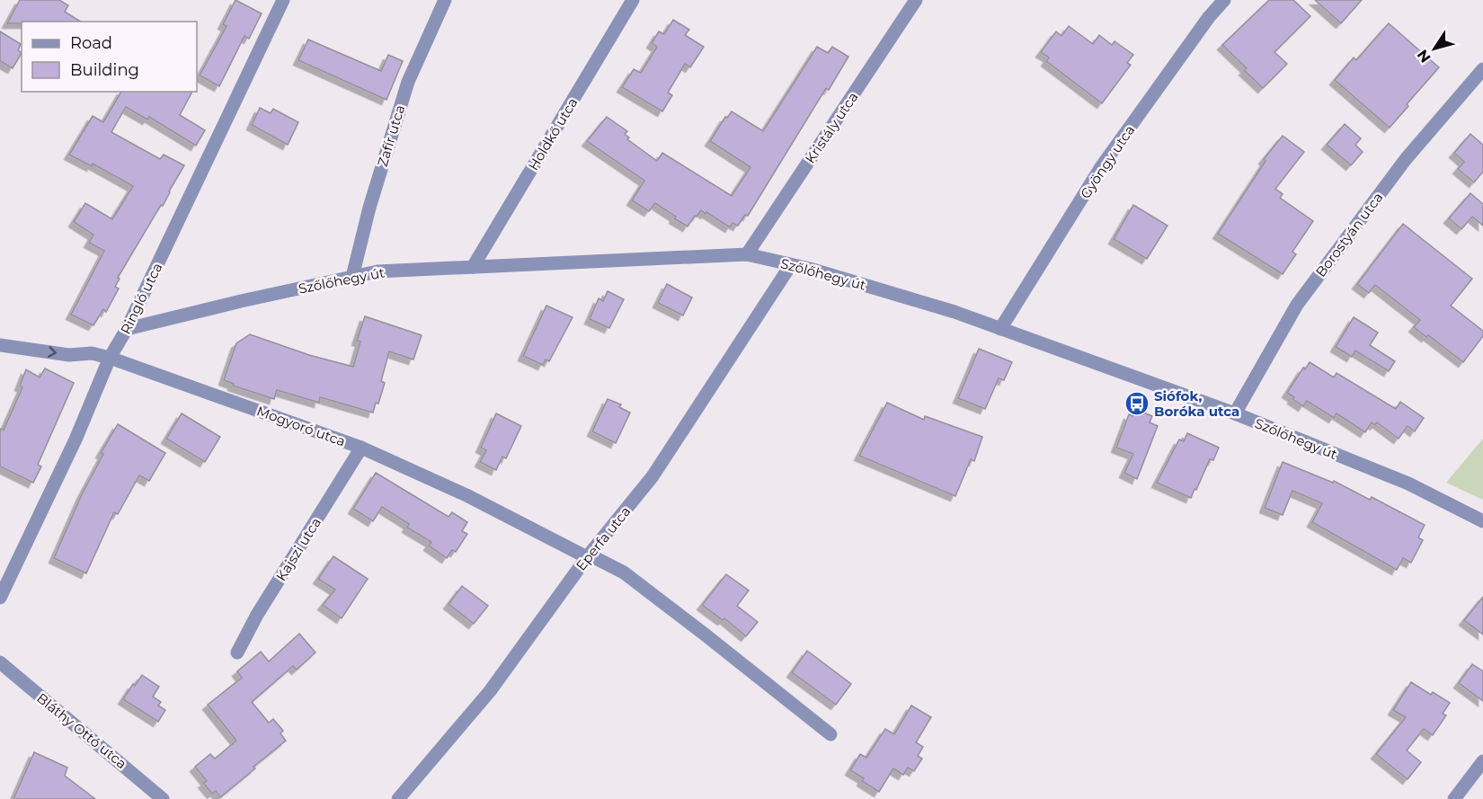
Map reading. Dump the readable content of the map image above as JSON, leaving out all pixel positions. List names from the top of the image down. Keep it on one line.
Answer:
{"streets":{"street":["Kristály utca","Holdkő utca","Zafír utca","Gyöngy utca","Borostyán utca","Szőlőhegy út","Ringló utca","Mogyoró utca","Eperfa utca","Kajszi utca","Bláthy Ottó utca"]},"crossings":[["Kristály utca","Szőlőhegy út"],["Holdkő utca","Szőlőhegy út"],["Zafír utca","Szőlőhegy út"],["Gyöngy utca","Szőlőhegy út"],["Borostyán utca","Szőlőhegy út"],["Szőlőhegy út","Ringló utca"],["Szőlőhegy út","Eperfa utca"],["Ringló utca","Mogyoró utca"],["Mogyoró utca","Eperfa utca"],["Mogyoró utca","Kajszi utca"]],"places":{"bus stop":["Siófok, Boróka utca"]},"legend":["Road","Building"],"north":"bottom left"}
